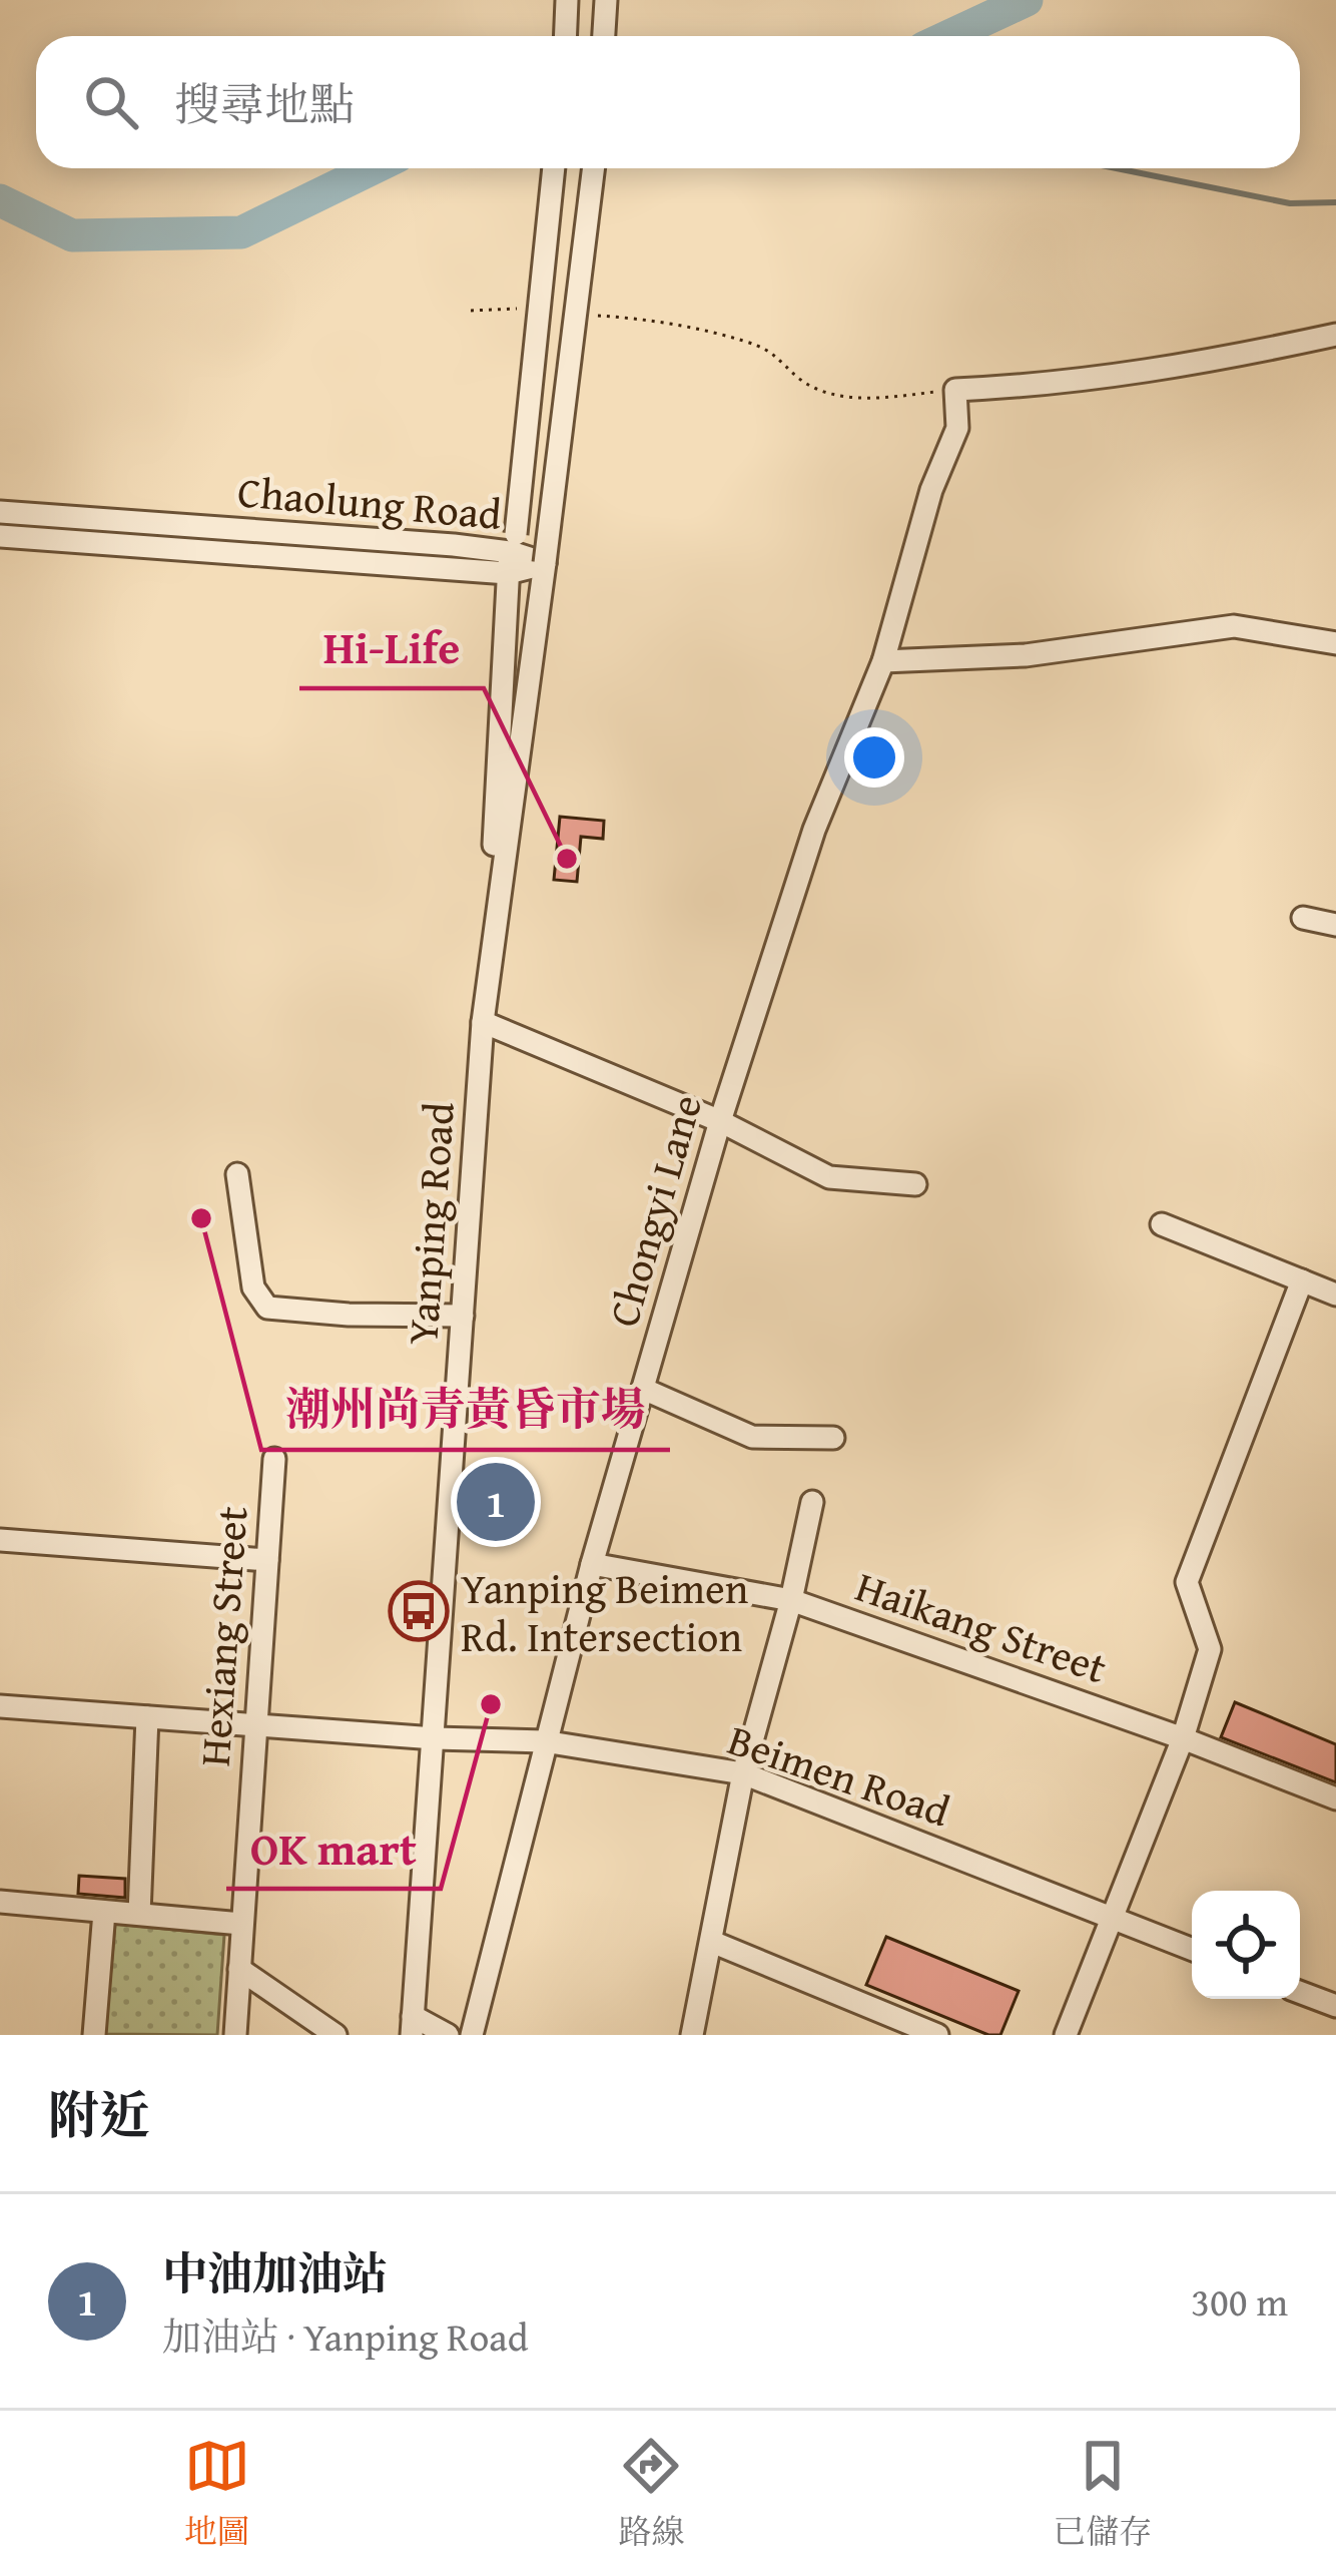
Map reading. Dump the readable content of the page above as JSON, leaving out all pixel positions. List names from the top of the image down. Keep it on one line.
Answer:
{"streets":{"street":["Chaolung Road","Chongyi Lane","Yanping Road","Haikang Street","Hexiang Street","Beimen Road"]},"crossings":[["Chaolung Road","Yanping Road"],["Chongyi Lane","Haikang Street"],["Chongyi Lane","Beimen Road"],["Yanping Road","Beimen Road"],["Hexiang Street","Beimen Road"]],"places":{"other":["Hi-Life","潮州尚青黃昏市場","OK mart"],"bus stop":["Yanping Beimen Rd. Intersection"]},"page":{"search":"搜尋地點","pins":"1","heading":"附近","list":[{"mark":"1","name":"中油加油站","note":"加油站 · Yanping Road","value":"300 m"}],"nav":["地圖","路線","已儲存"]}}
